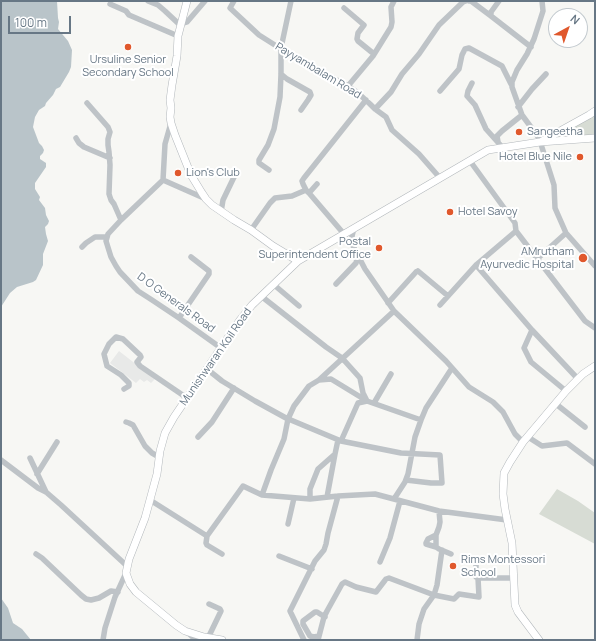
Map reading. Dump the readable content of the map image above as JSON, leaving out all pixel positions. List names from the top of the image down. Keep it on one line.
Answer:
{"streets":{"main road":["Munishwaran Koil Road"],"street":["Payyambalam Road","D O Generals Road"]},"crossings":[["Payyambalam Road","Munishwaran Koil Road"],["D O Generals Road","Munishwaran Koil Road"]],"places":["Ursuline Senior Secondary School","Sangeetha","Hotel Blue Nile","Lion's Club","Hotel Savoy","Postal Superintendent Office","AMrutham Ayurvedic Hospital","Rims Montessori School"],"scale_bar":"100 m","north":"top right"}
